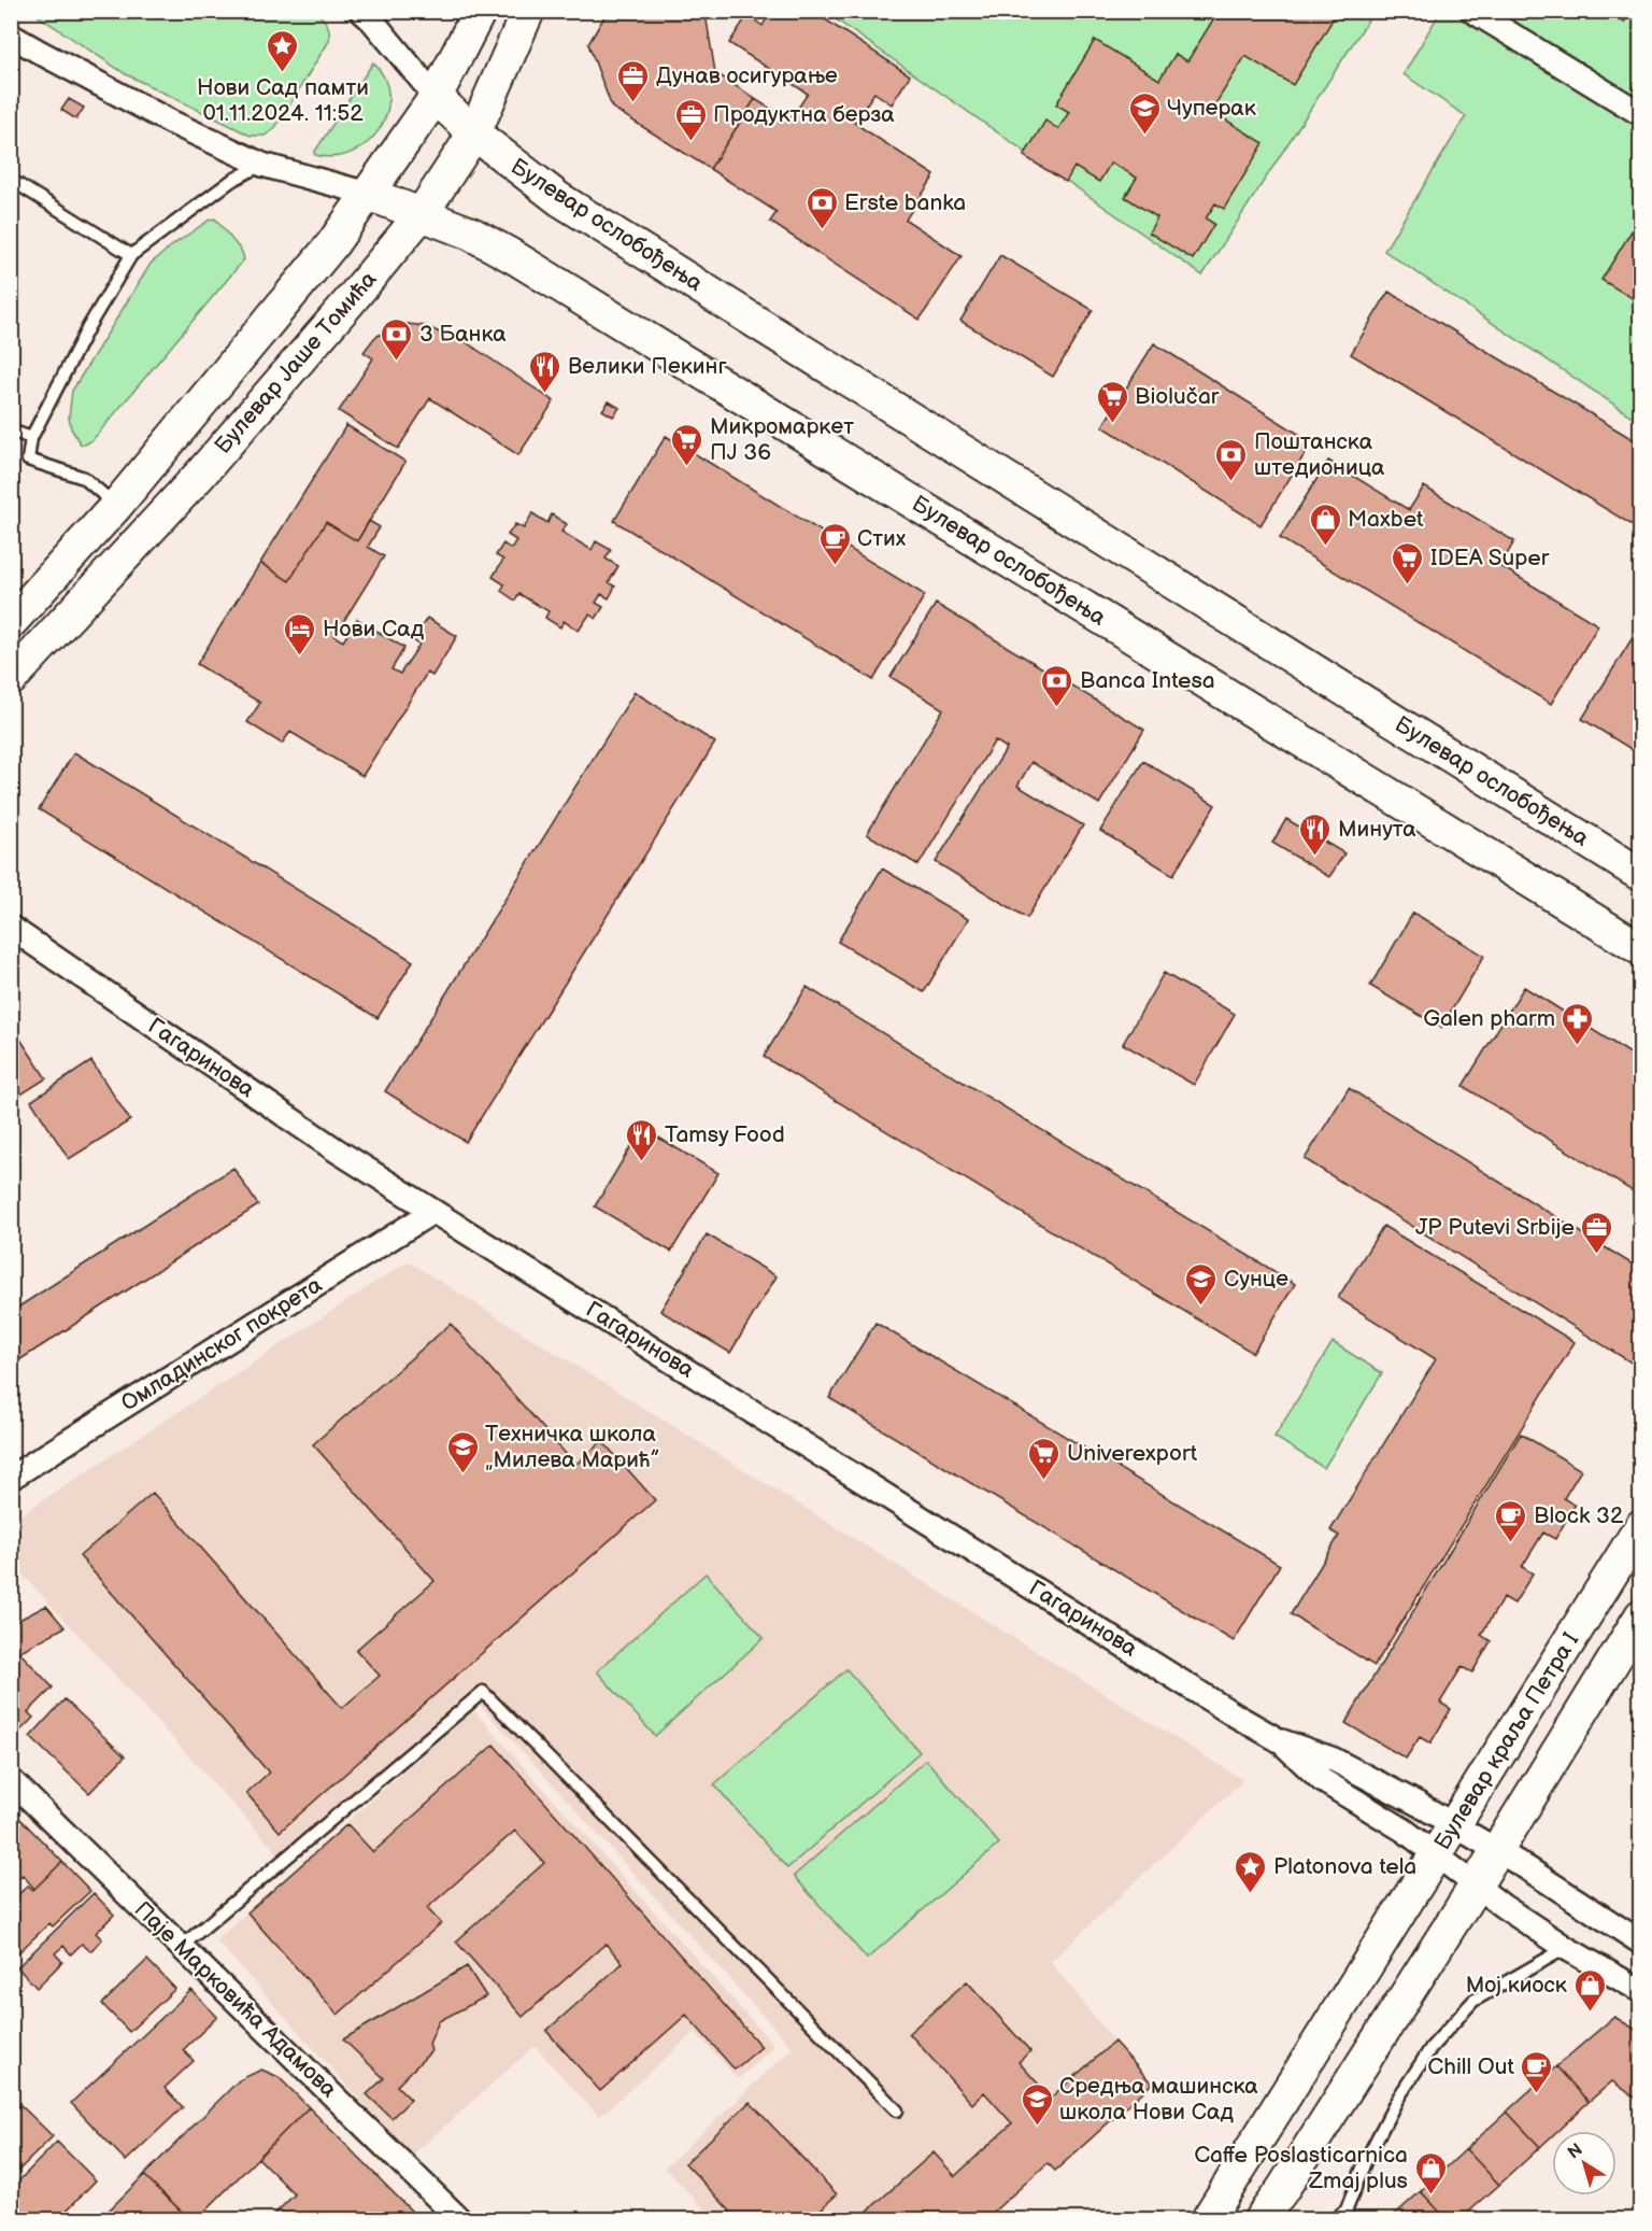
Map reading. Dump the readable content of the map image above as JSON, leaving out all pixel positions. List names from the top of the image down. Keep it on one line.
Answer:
{"streets":{"main road":["Булевар ослобођења","Булевар Јаше Томића","Булевар краља Петра I"],"street":["Гагаринова","Омладинског покрета","Паје Марковића Адамова"]},"crossings":[["Булевар ослобођења","Булевар Јаше Томића"],["Гагаринова","Омладинског покрета"],["Гагаринова","Булевар краља Петра I"]],"places":{"place":["Нови Сад памти 01.11.2024. 11:52","Platonova tela"],"office":["Дунав осигурање","Продуктна берза","JP Putevi Srbije"],"school or university":["Чуперак","Сунце","Техничка школа „Милева Марић”","Средња машинска школа Нови Сад"],"bank":["Erste banka","3 Банка","Поштанска штедионица","Banca Intesa"],"restaurant":["Велики Пекинг","Минута","Tamsy Food"],"supermarket":["Biolučar","Микромаркет ПЈ 36","IDEA Super","Univerexport"],"shop":["Maxbet","Мој киоск","Caffe Poslasticarnica Zmaj plus"],"cafe":["Стих","Block 32","Chill Out"],"hotel":["Нови Сад"],"pharmacy":["Galen pharm"]},"north":"top left"}
